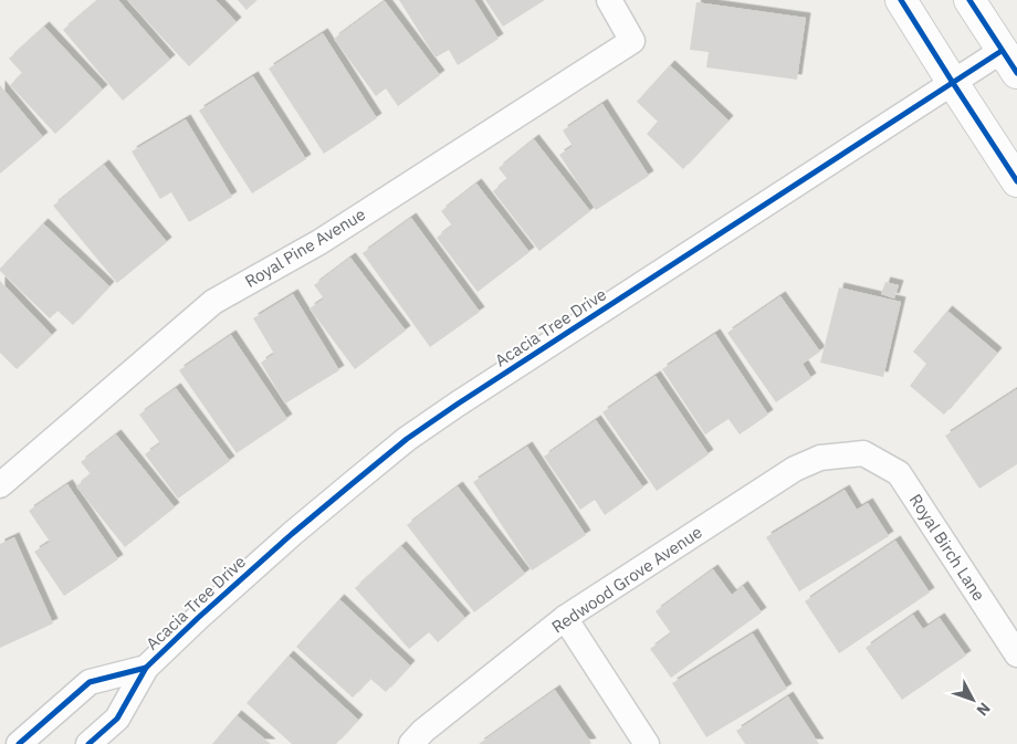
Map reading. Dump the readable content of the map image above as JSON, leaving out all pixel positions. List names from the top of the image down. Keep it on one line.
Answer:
{"streets":{"street":["Royal Pine Avenue","Acacia Tree Drive","Royal Birch Lane","Redwood Grove Avenue"]},"crossings":[["Royal Birch Lane","Redwood Grove Avenue"]],"north":"bottom right"}
